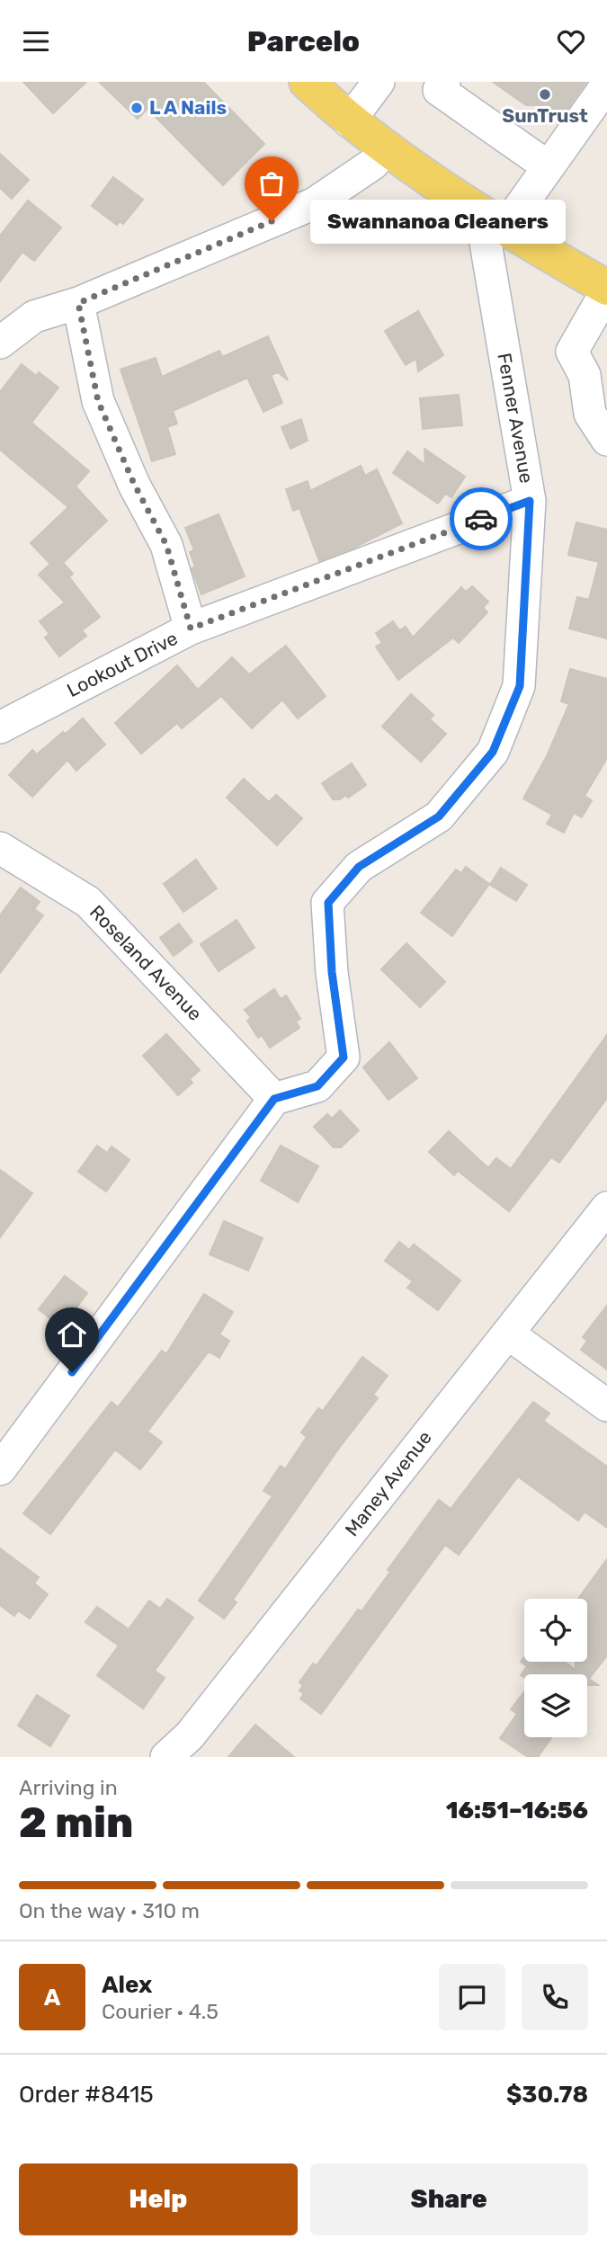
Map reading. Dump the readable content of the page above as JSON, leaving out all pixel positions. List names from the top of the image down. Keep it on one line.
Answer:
{"streets":{"street":["Fenner Avenue","Lookout Drive","Roseland Avenue","Maney Avenue"]},"crossings":[["Fenner Avenue","Lookout Drive"],["Fenner Avenue","Roseland Avenue"]],"places":["SunTrust","L A Nails","Swannanoa Cleaners"],"page":{"header":"Parcelo","bubble":"Swannanoa Cleaners","heading":["2 min","Arriving in","16:51–16:56"],"panel":["Alex","Courier · 4.5","Order #8415","$30.78"],"bar":"On the way · 310 m","round":"A","buttons":["Help","Share"]}}
